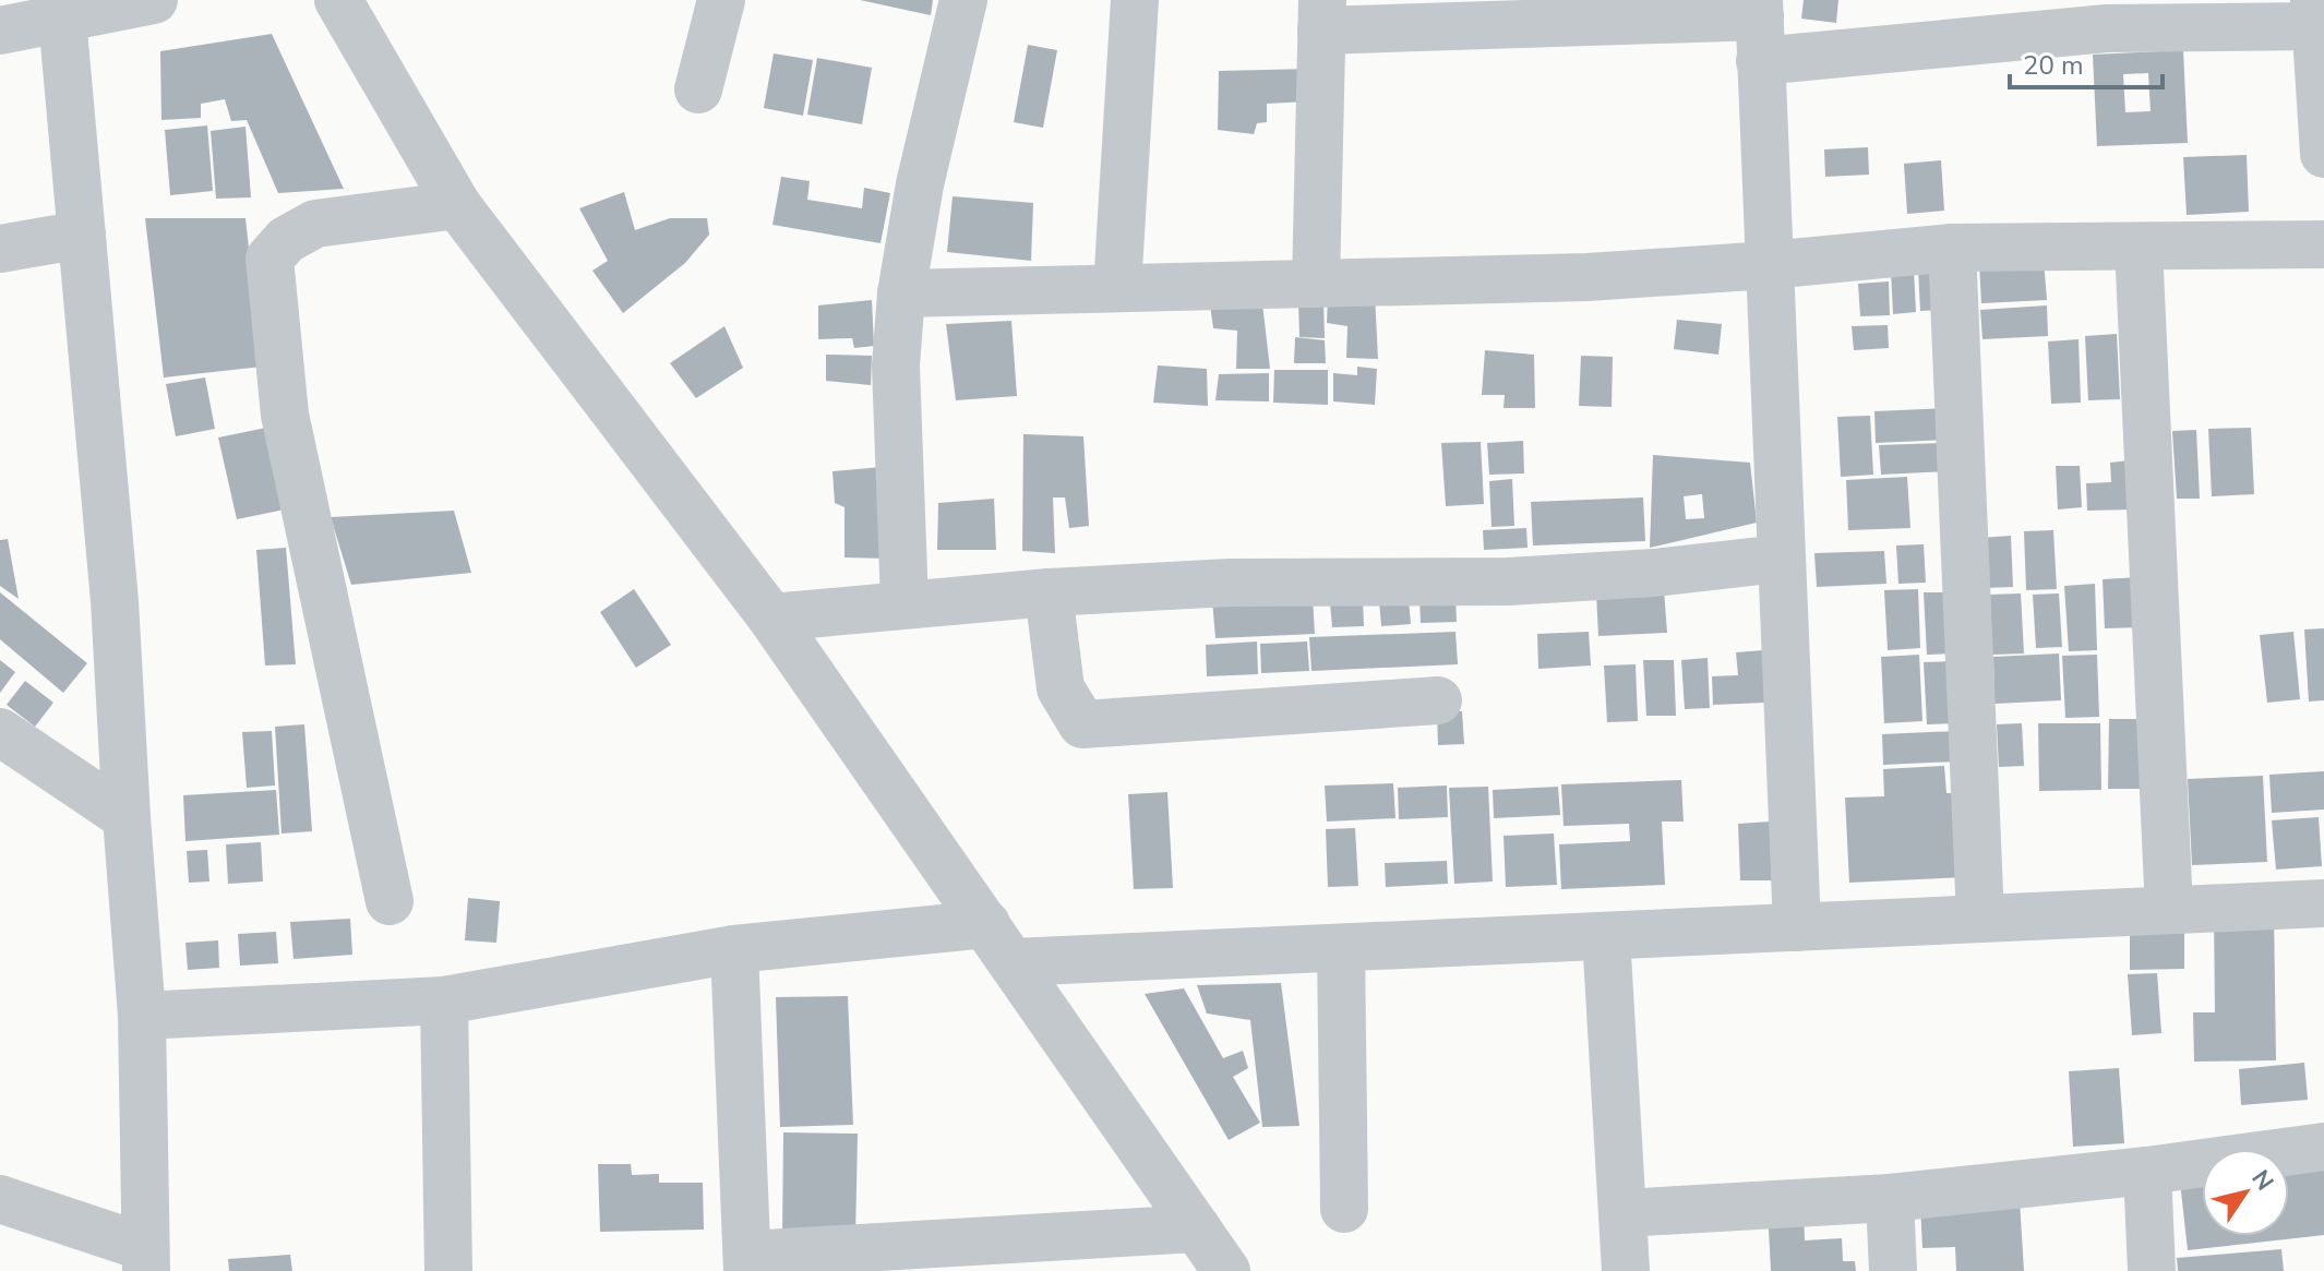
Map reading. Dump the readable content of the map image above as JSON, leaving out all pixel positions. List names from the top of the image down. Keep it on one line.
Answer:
{"scale_bar":"20 m","north":"top right"}
